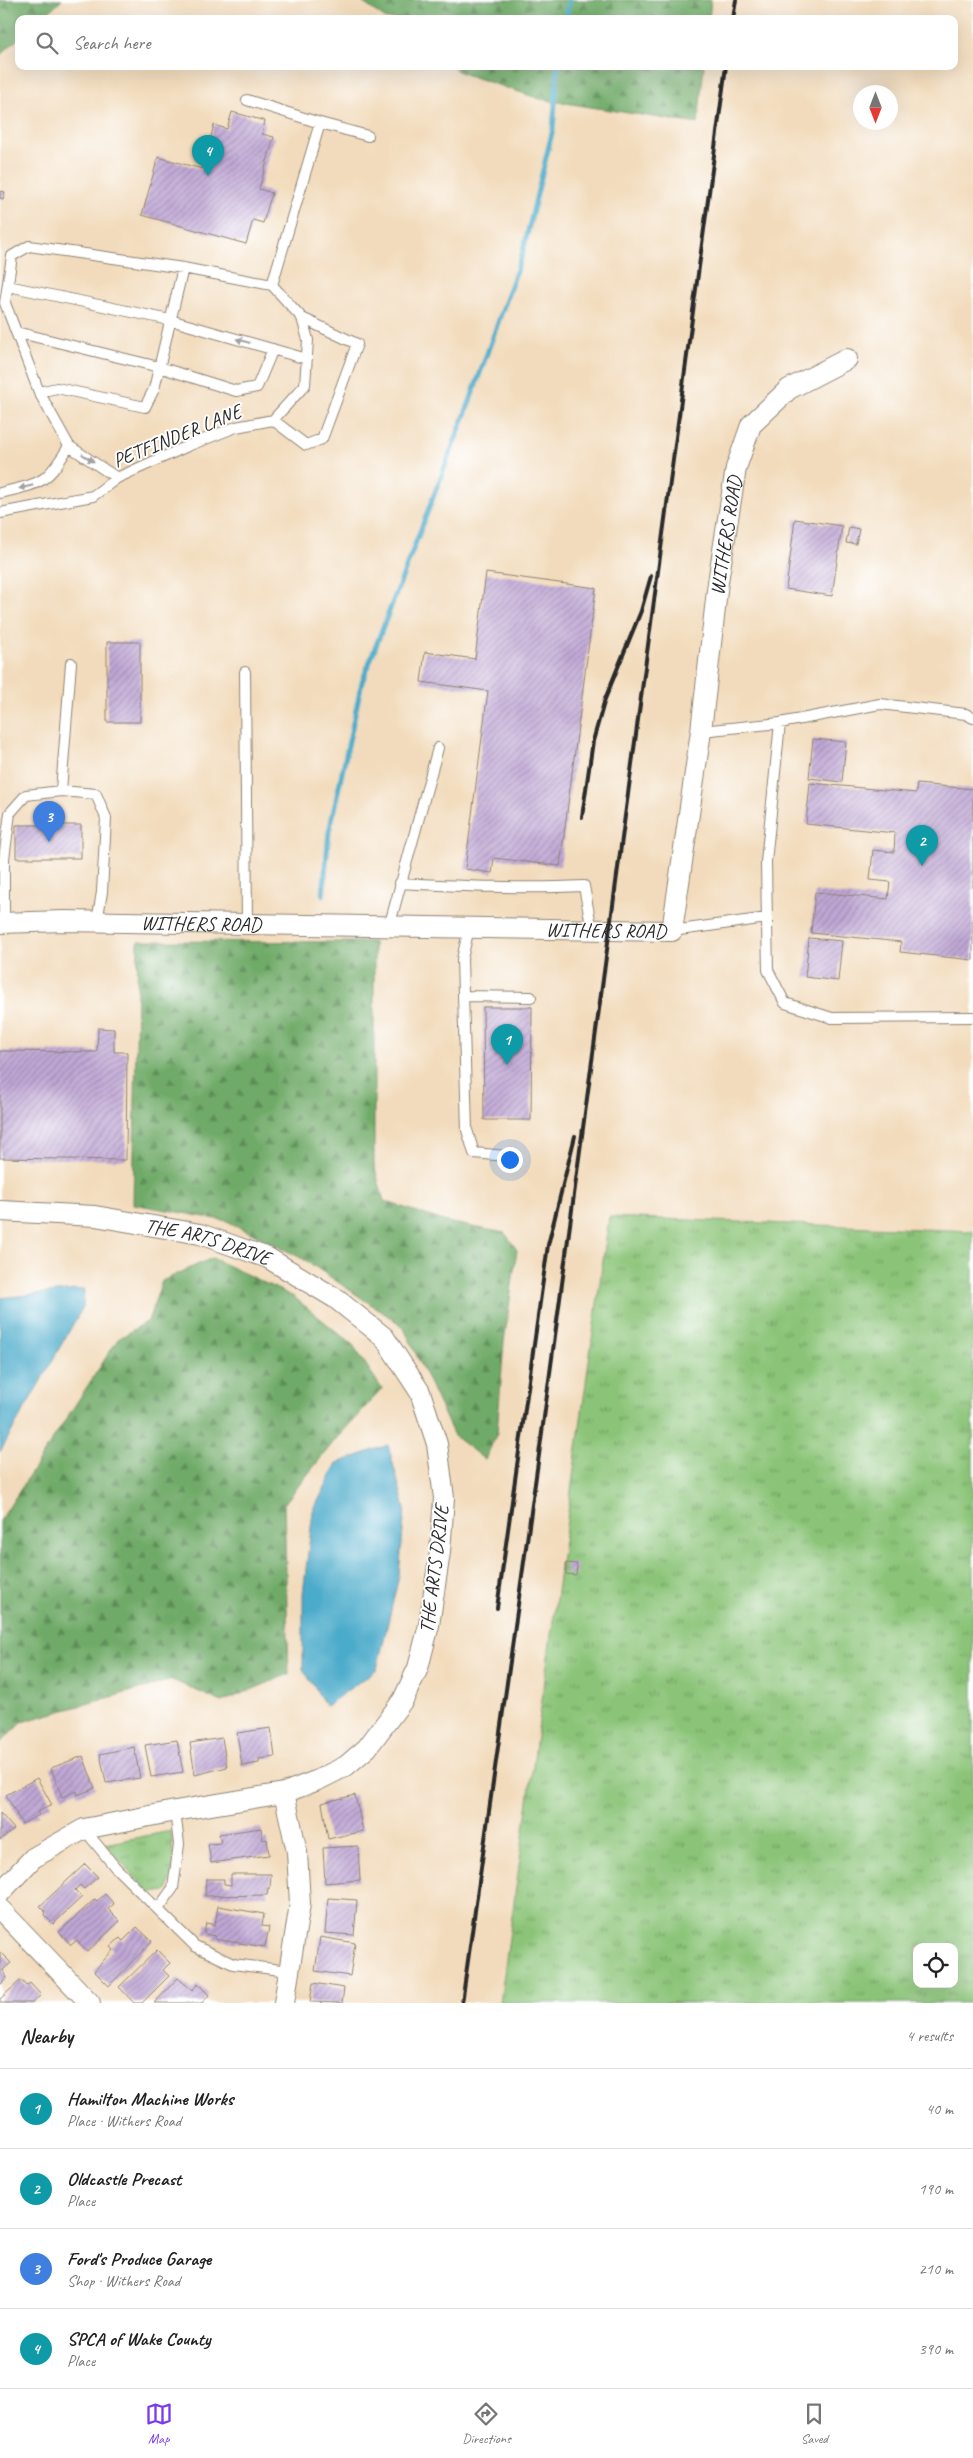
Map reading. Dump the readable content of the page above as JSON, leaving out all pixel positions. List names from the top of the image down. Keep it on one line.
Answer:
{"streets":{"street":["WITHERS ROAD","THE ARTS DRIVE"],"lane":["PETFINDER LANE"]},"north":"bottom","page":{"search":"Search here","pins":["4","3","2","1"],"heading":["Nearby","4 results"],"list":[{"mark":"1","name":"Hamilton Machine Works","note":"Place · Withers Road","value":"40 m"},{"mark":"2","name":"Oldcastle Precast","note":"Place","value":"190 m"},{"mark":"3","name":"Ford's Produce Garage","note":"Shop · Withers Road","value":"210 m"},{"mark":"4","name":"SPCA of Wake County","note":"Place","value":"390 m"}],"nav":["Map","Directions","Saved"]}}
